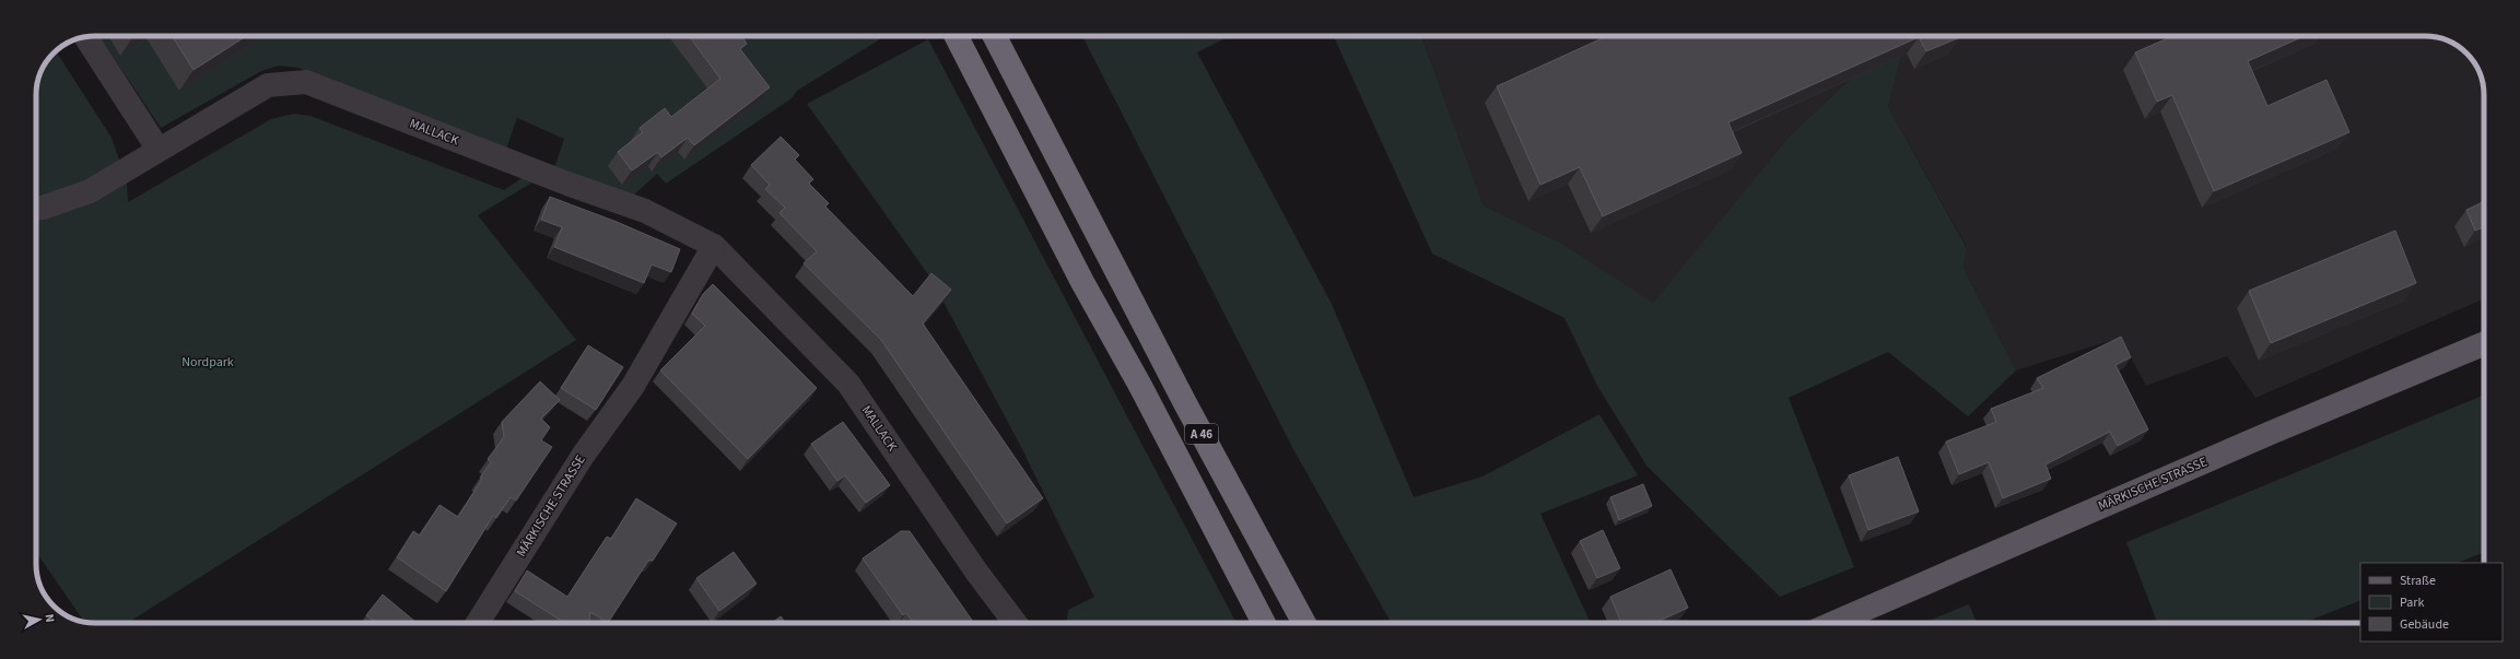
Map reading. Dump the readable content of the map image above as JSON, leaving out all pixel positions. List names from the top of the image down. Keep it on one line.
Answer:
{"streets":{"highway":["A 46"],"main road":["MÄRKISCHE STRASSE"],"street":["MALLACK"]},"crossings":[["MALLACK","MÄRKISCHE STRASSE"]],"parks":["Nordpark"],"legend":["Straße","Park","Gebäude"],"north":"right"}
